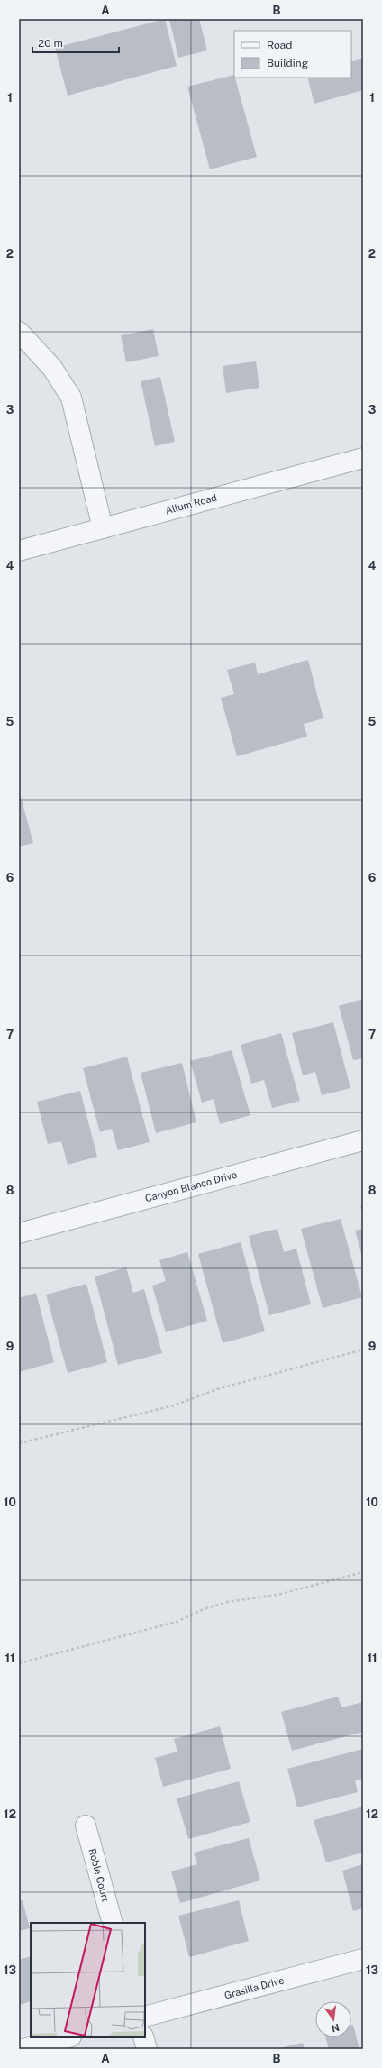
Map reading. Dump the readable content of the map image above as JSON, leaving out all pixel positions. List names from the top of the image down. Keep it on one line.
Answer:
{"streets":{"street":["Allum Road","Canyon Blanco Drive","Roble Court","Grasilla Drive"]},"legend":["Road","Building"],"scale_bar":"20 m","north":"bottom","grid":{"columns":["A","B"],"rows":["1","2","3","4","5","6","7","8","9","10","11","12","13"]}}
